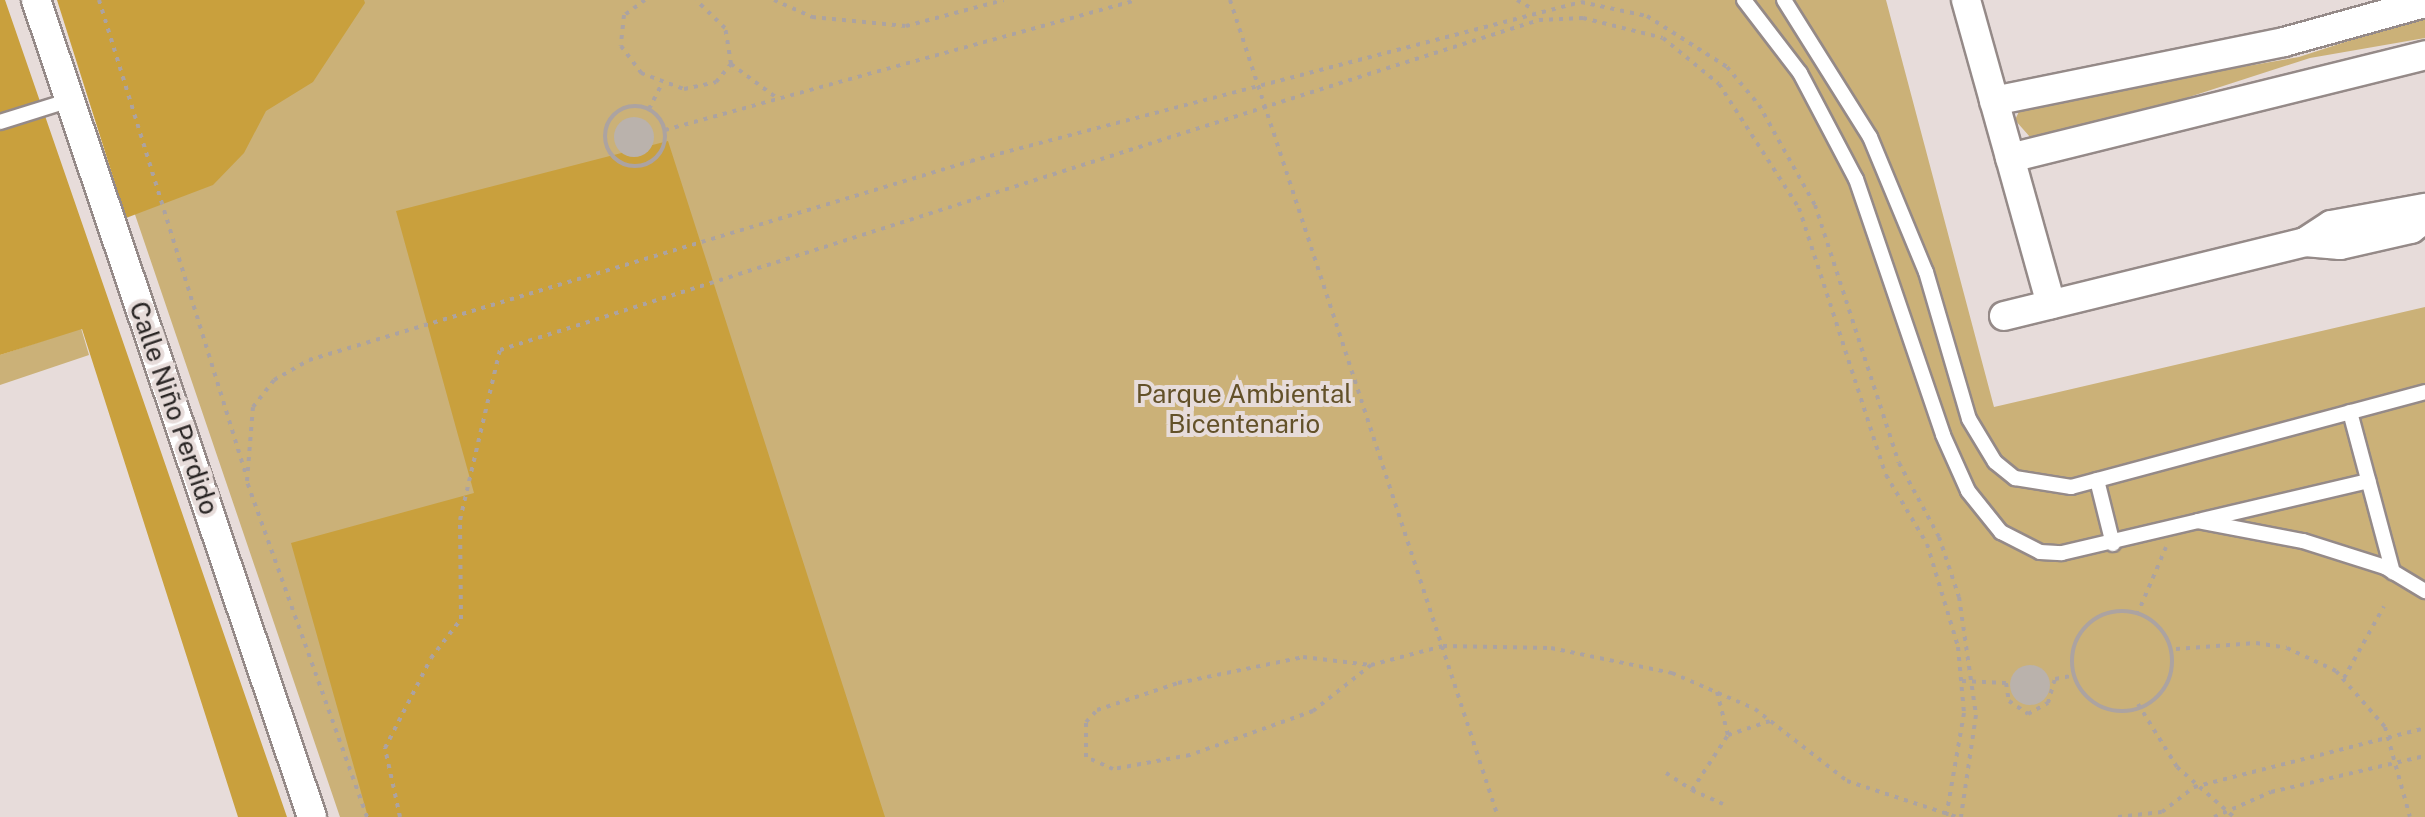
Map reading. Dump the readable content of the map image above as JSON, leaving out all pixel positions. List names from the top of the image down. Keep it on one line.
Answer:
{"streets":{"street":["Calle Niño Perdido"]},"parks":["Parque Ambiental Bicentenario"]}
